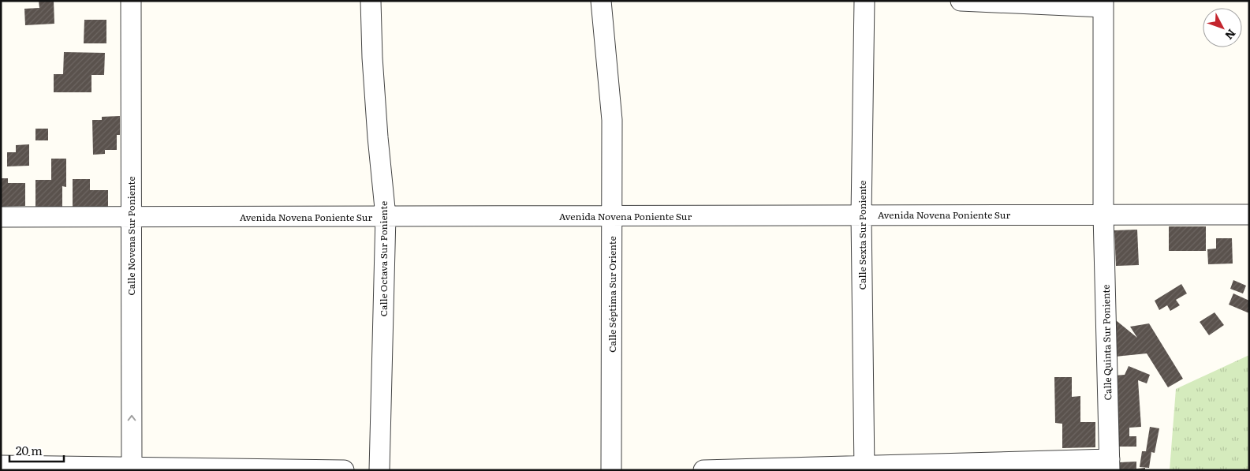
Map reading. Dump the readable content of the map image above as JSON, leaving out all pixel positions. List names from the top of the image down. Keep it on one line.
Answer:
{"streets":{"street":["Avenida Novena Poniente Sur","Calle Sexta Sur Poniente","Calle Novena Sur Poniente","Calle Octava Sur Poniente","Calle Séptima Sur Oriente","Calle Quinta Sur Poniente"]},"crossings":[["Avenida Novena Poniente Sur","Calle Sexta Sur Poniente"],["Avenida Novena Poniente Sur","Calle Novena Sur Poniente"],["Avenida Novena Poniente Sur","Calle Octava Sur Poniente"],["Avenida Novena Poniente Sur","Calle Séptima Sur Oriente"],["Avenida Novena Poniente Sur","Calle Quinta Sur Poniente"]],"one_way":["Calle Novena Sur Poniente"],"scale_bar":"20 m","north":"bottom right"}
